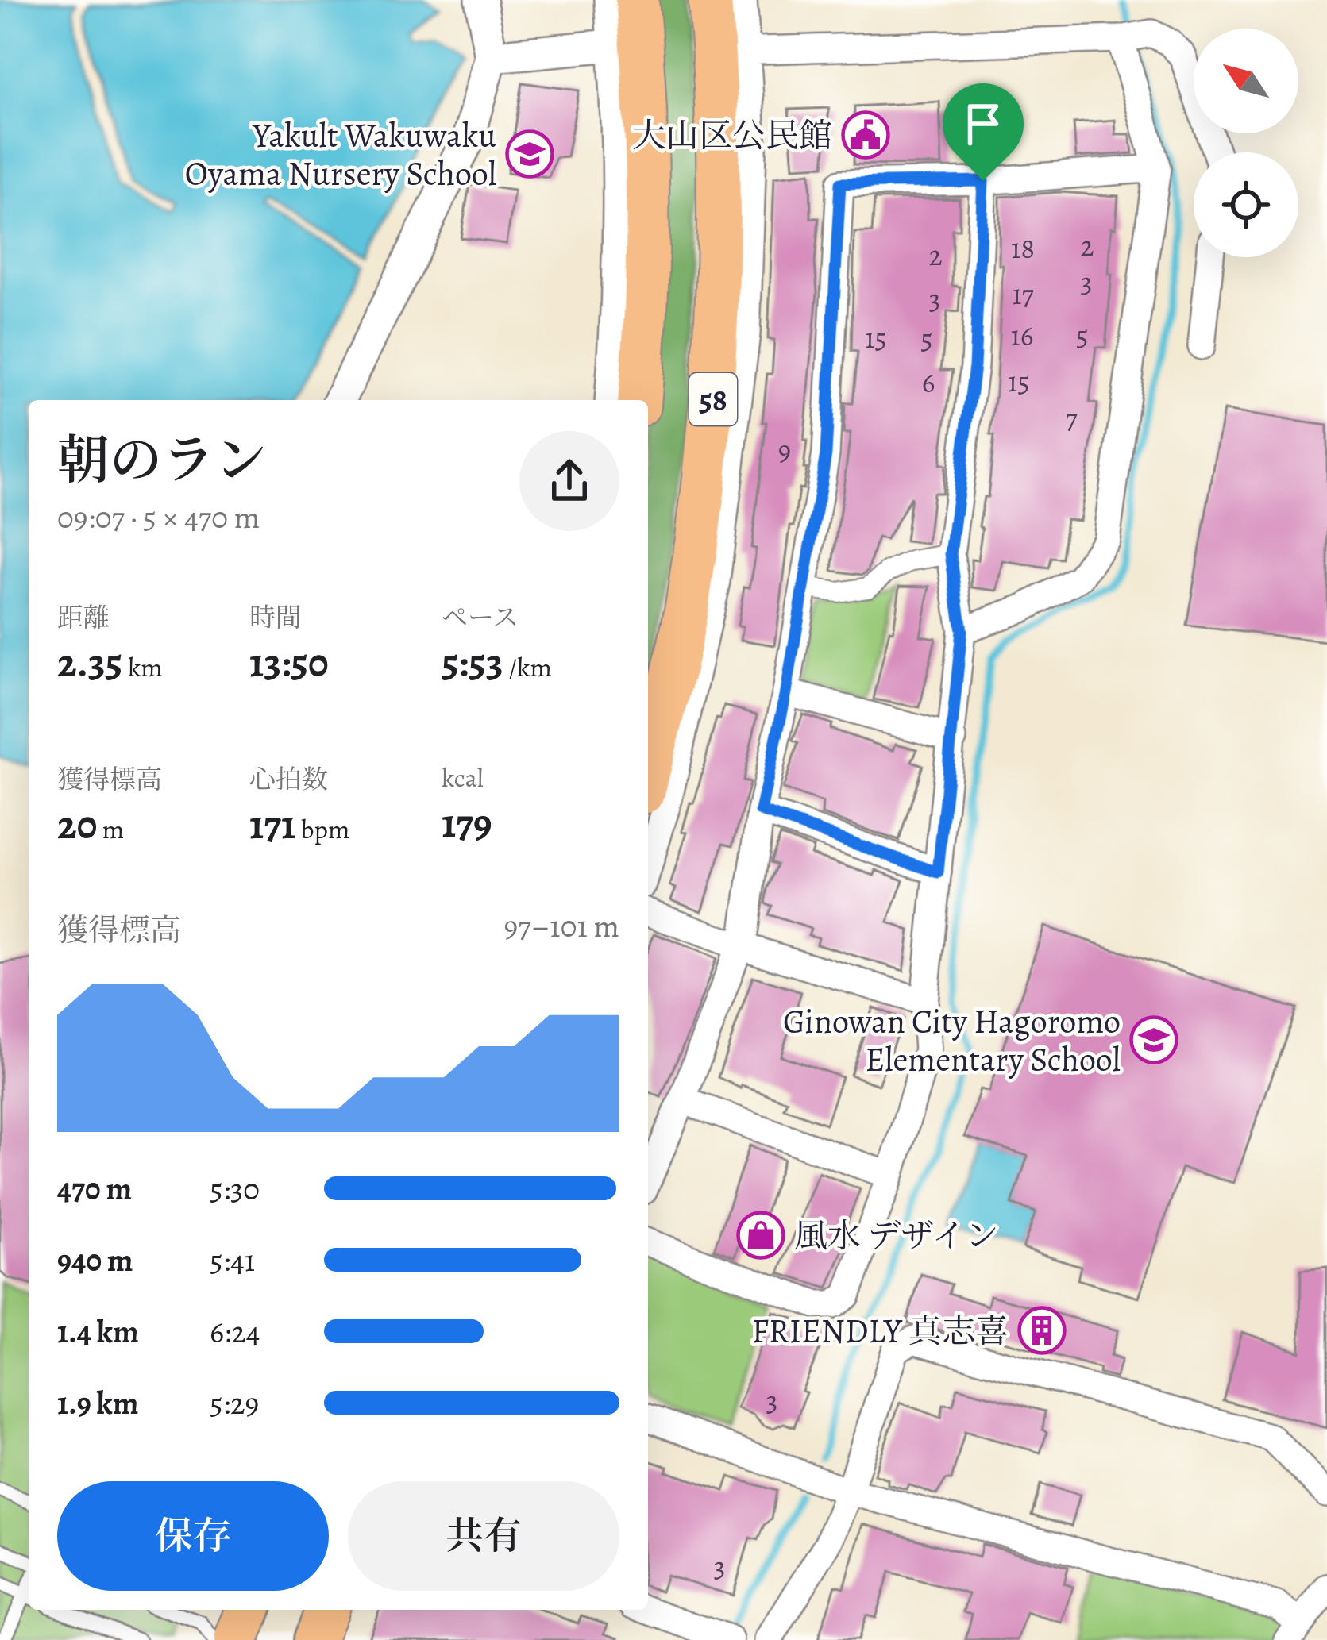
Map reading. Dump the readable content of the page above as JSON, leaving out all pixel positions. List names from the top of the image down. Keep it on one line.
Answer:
{"streets":{"highway":["58"]},"places":{"public building":["大山区公民館"],"school or university":["Yakult Wakuwaku Oyama Nursery School","Ginowan City Hagoromo Elementary School"],"shop":["風水 デザイン"],"building":["FRIENDLY 真志喜"]},"house_numbers":["2","18","2","3","17","3","16","5","15","5","15","6","7","9","3","3"],"north":"top left","page":{"heading":["朝のラン","09:07 · 5 × 470 m"],"stats":[["距離","2.35 km"],["時間","13:50"],["ペース","5:53 /km"],["獲得標高","20 m"],["心拍数","171 bpm"],["kcal","179"]],"chart":["獲得標高","97–101 m"],"list":[{"name":"470 m","note":"5:30"},{"name":"940 m","note":"5:41"},{"name":"1.4 km","note":"6:24"},{"name":"1.9 km","note":"5:29"}],"buttons":["保存","共有"]}}
